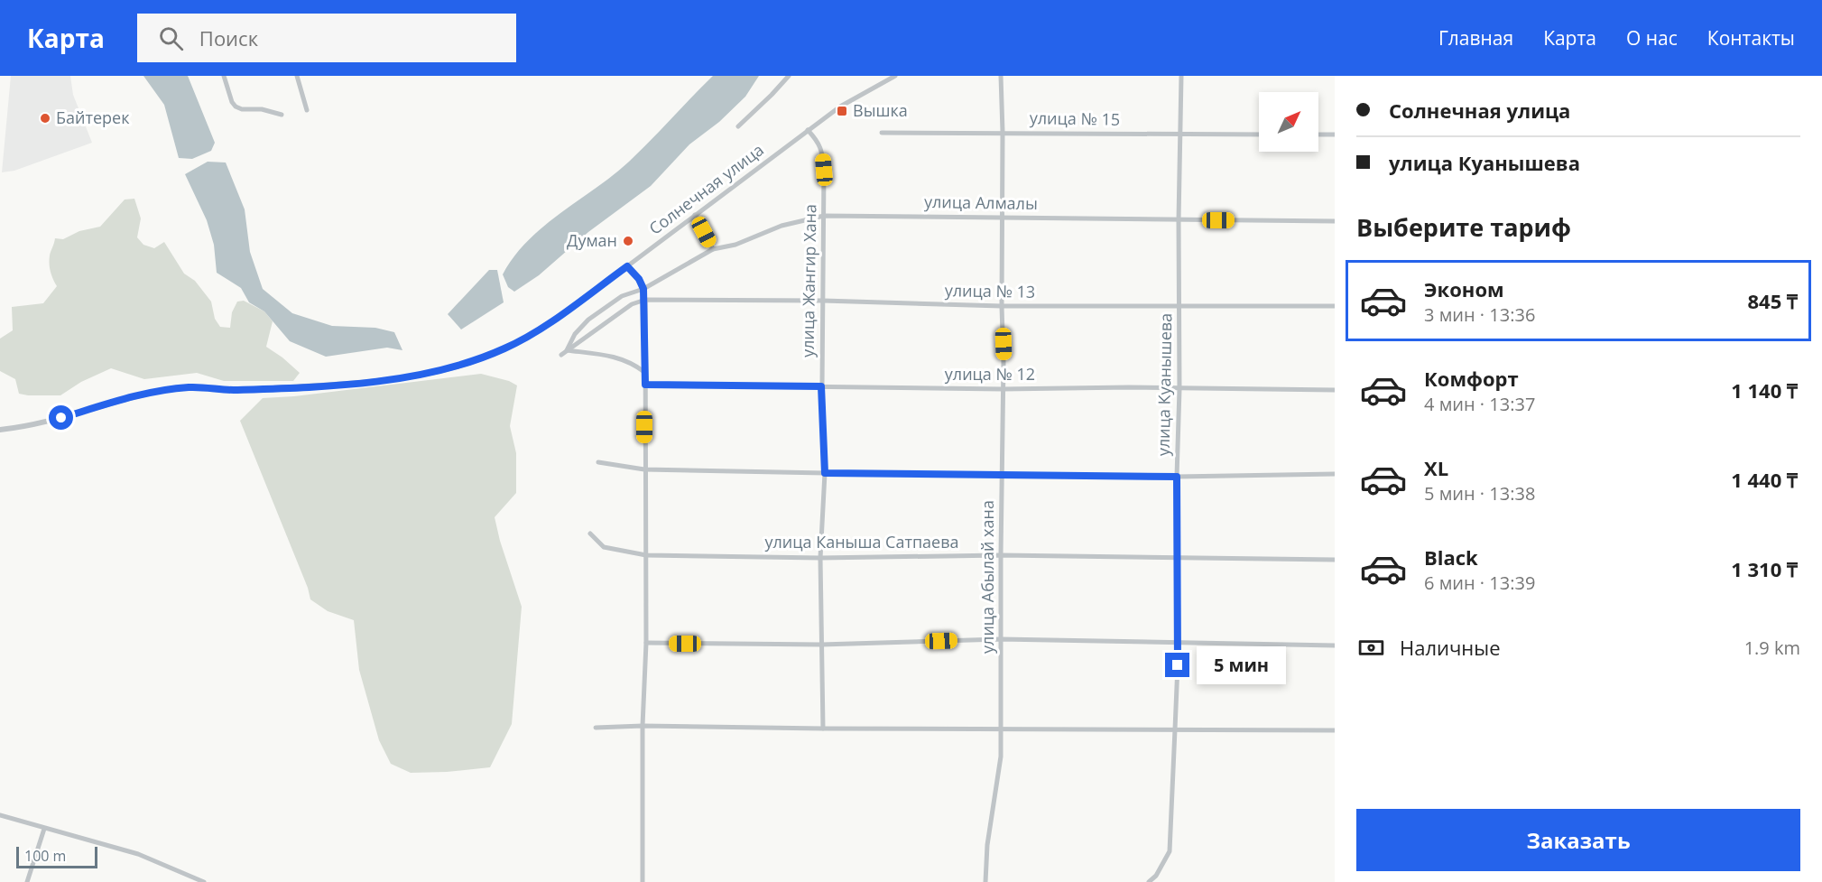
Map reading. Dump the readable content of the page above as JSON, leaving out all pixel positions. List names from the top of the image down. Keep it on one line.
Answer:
{"streets":{"street":["улица № 15","Солнечная улица","улица Алмалы","улица Жангир Хана","улица № 13","улица № 12","улица Куанышева","улица Каныша Сатпаева","улица Абылай хана"]},"crossings":[["улица № 15","улица Куанышева"],["улица № 15","улица Абылай хана"],["Солнечная улица","улица Жангир Хана"],["улица Алмалы","улица Жангир Хана"],["улица Алмалы","улица Куанышева"],["улица Алмалы","улица Абылай хана"],["улица Жангир Хана","улица № 13"],["улица Жангир Хана","улица № 12"],["улица Жангир Хана","улица Каныша Сатпаева"],["улица № 13","улица Куанышева"],["улица № 13","улица Абылай хана"],["улица № 12","улица Куанышева"],["улица № 12","улица Абылай хана"],["улица Куанышева","улица Каныша Сатпаева"],["улица Каныша Сатпаева","улица Абылай хана"]],"places":{"transit":["Вышка"],"other":["Байтерек","Думан"]},"scale_bar":"100 m","north":"top right","page":{"header":"Карта","search":"Поиск","nav":["Главная","Карта","О нас","Контакты"],"banner":["Солнечная улица","улица Куанышева"],"heading":"Выберите тариф","list":[{"name":"Эконом","note":"3 мин · 13:36","value":"845 ₸"},{"name":"Комфорт","note":"4 мин · 13:37","value":"1 140 ₸"},{"name":"XL","note":"5 мин · 13:38","value":"1 440 ₸"},{"name":"Black","note":"6 мин · 13:39","value":"1 310 ₸"}],"pay":["Наличные","1.9 km"],"bubble":"5 мин","buttons":"Заказать","scale":"100 m"}}
